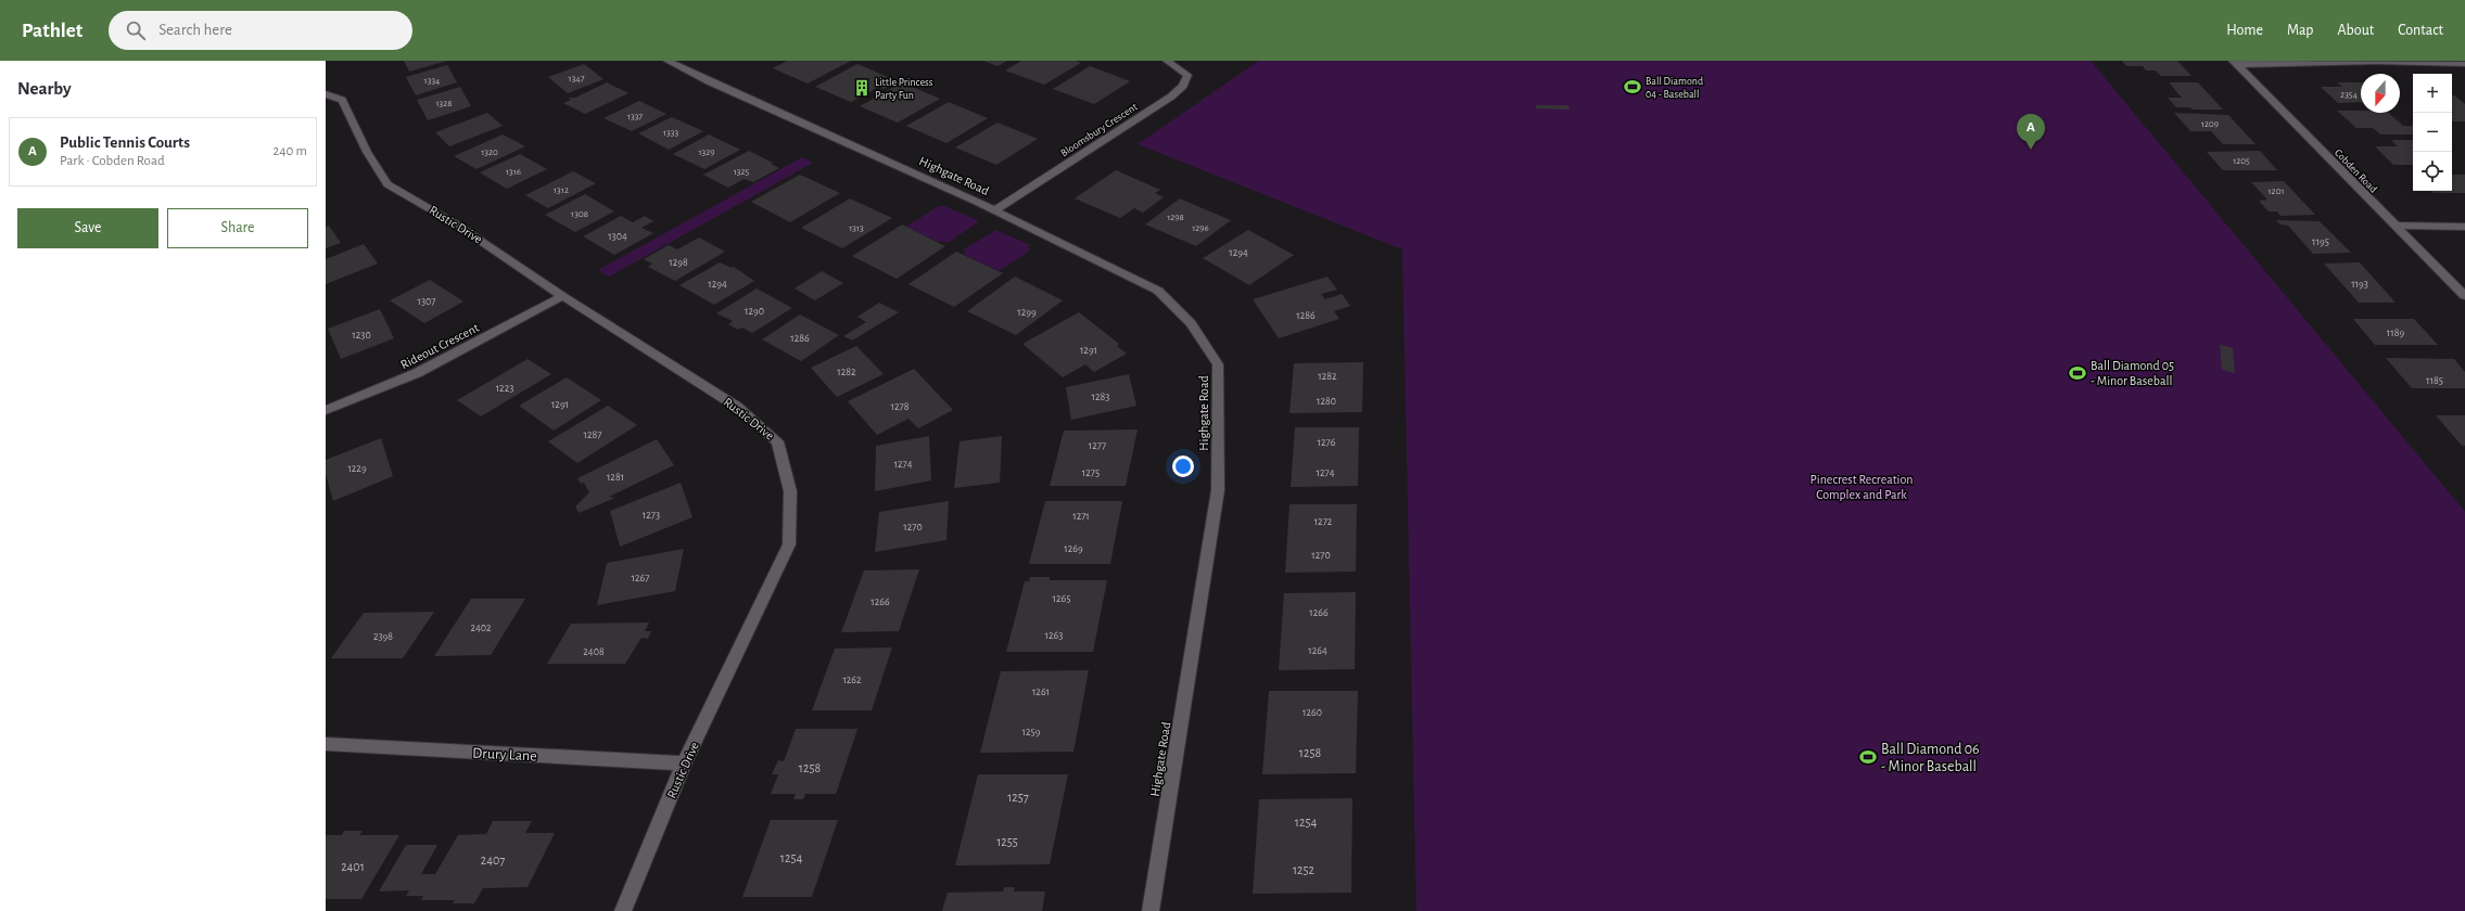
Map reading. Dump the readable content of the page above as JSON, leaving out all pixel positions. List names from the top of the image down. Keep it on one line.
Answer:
{"streets":{"street":["Bloomsbury Crescent","Cobden Road","Highgate Road","Rustic Drive","Rideout Crescent","Drury Lane"]},"crossings":[["Bloomsbury Crescent","Highgate Road"],["Rustic Drive","Rideout Crescent"],["Rustic Drive","Drury Lane"]],"parks":["Pinecrest Recreation Complex and Park"],"places":{"sports":["Ball Diamond 04 - Baseball","Ball Diamond 05 - Minor Baseball","Ball Diamond 06 - Minor Baseball"],"building":["Little Princess Party Fun"]},"house_numbers":["1347","1334","2354","1328","1337","1209","1333","1320","1329","1205","1316","1325","1312","1201","1308","1298","1313","1296","1304","1195","1294","1298","1294","1193","1307","1290","1299","1286","1189","1230","1286","1291","1282","1282","1185","1223","1283","1280","1291","1278","1287","1276","1277","1274","1229","1275","1274","1281","1273","1271","1272","1270","1269","1270","1267","1265","1266","1266","2402","1263","2398","1264","2408","1262","1261","1260","1259","1258","1258","1257","1254","1255","1254","2407","2401","1252"],"north":"bottom","page":{"header":"Pathlet","search":"Search here","nav":["Home","Map","About","Contact"],"heading":"Nearby","map_buttons":["+","−"],"pins":"A","list":[{"mark":"A","name":"Public Tennis Courts","note":"Park · Cobden Road","value":"240 m"}],"buttons":["Save","Share"]}}
